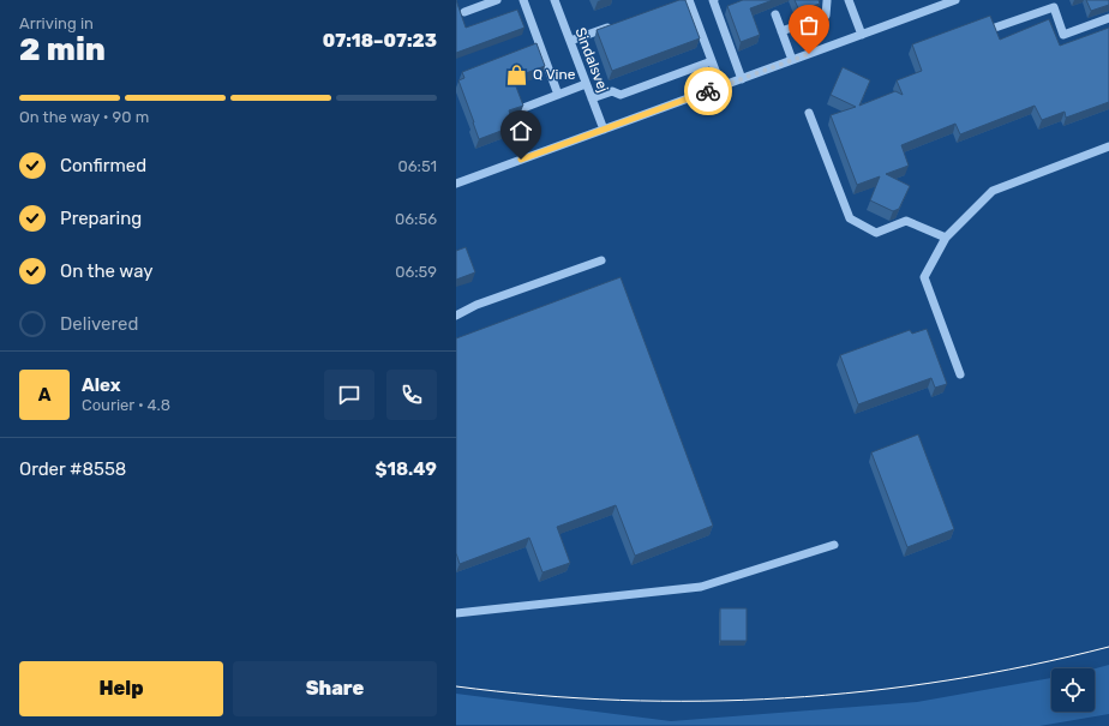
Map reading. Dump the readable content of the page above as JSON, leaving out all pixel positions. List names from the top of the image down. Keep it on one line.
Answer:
{"streets":{"street":["Sindalsvej"]},"places":{"shop":["Q Vine"]},"page":{"heading":["2 min","Arriving in","07:18–07:23"],"panel":["Alex","Courier · 4.8","Order #8558","$18.49"],"bar":"On the way · 90 m","list":[["Confirmed","06:51"],["Preparing","06:56"],["On the way","06:59"],"Delivered"],"round":"A","buttons":["Help","Share"]}}
